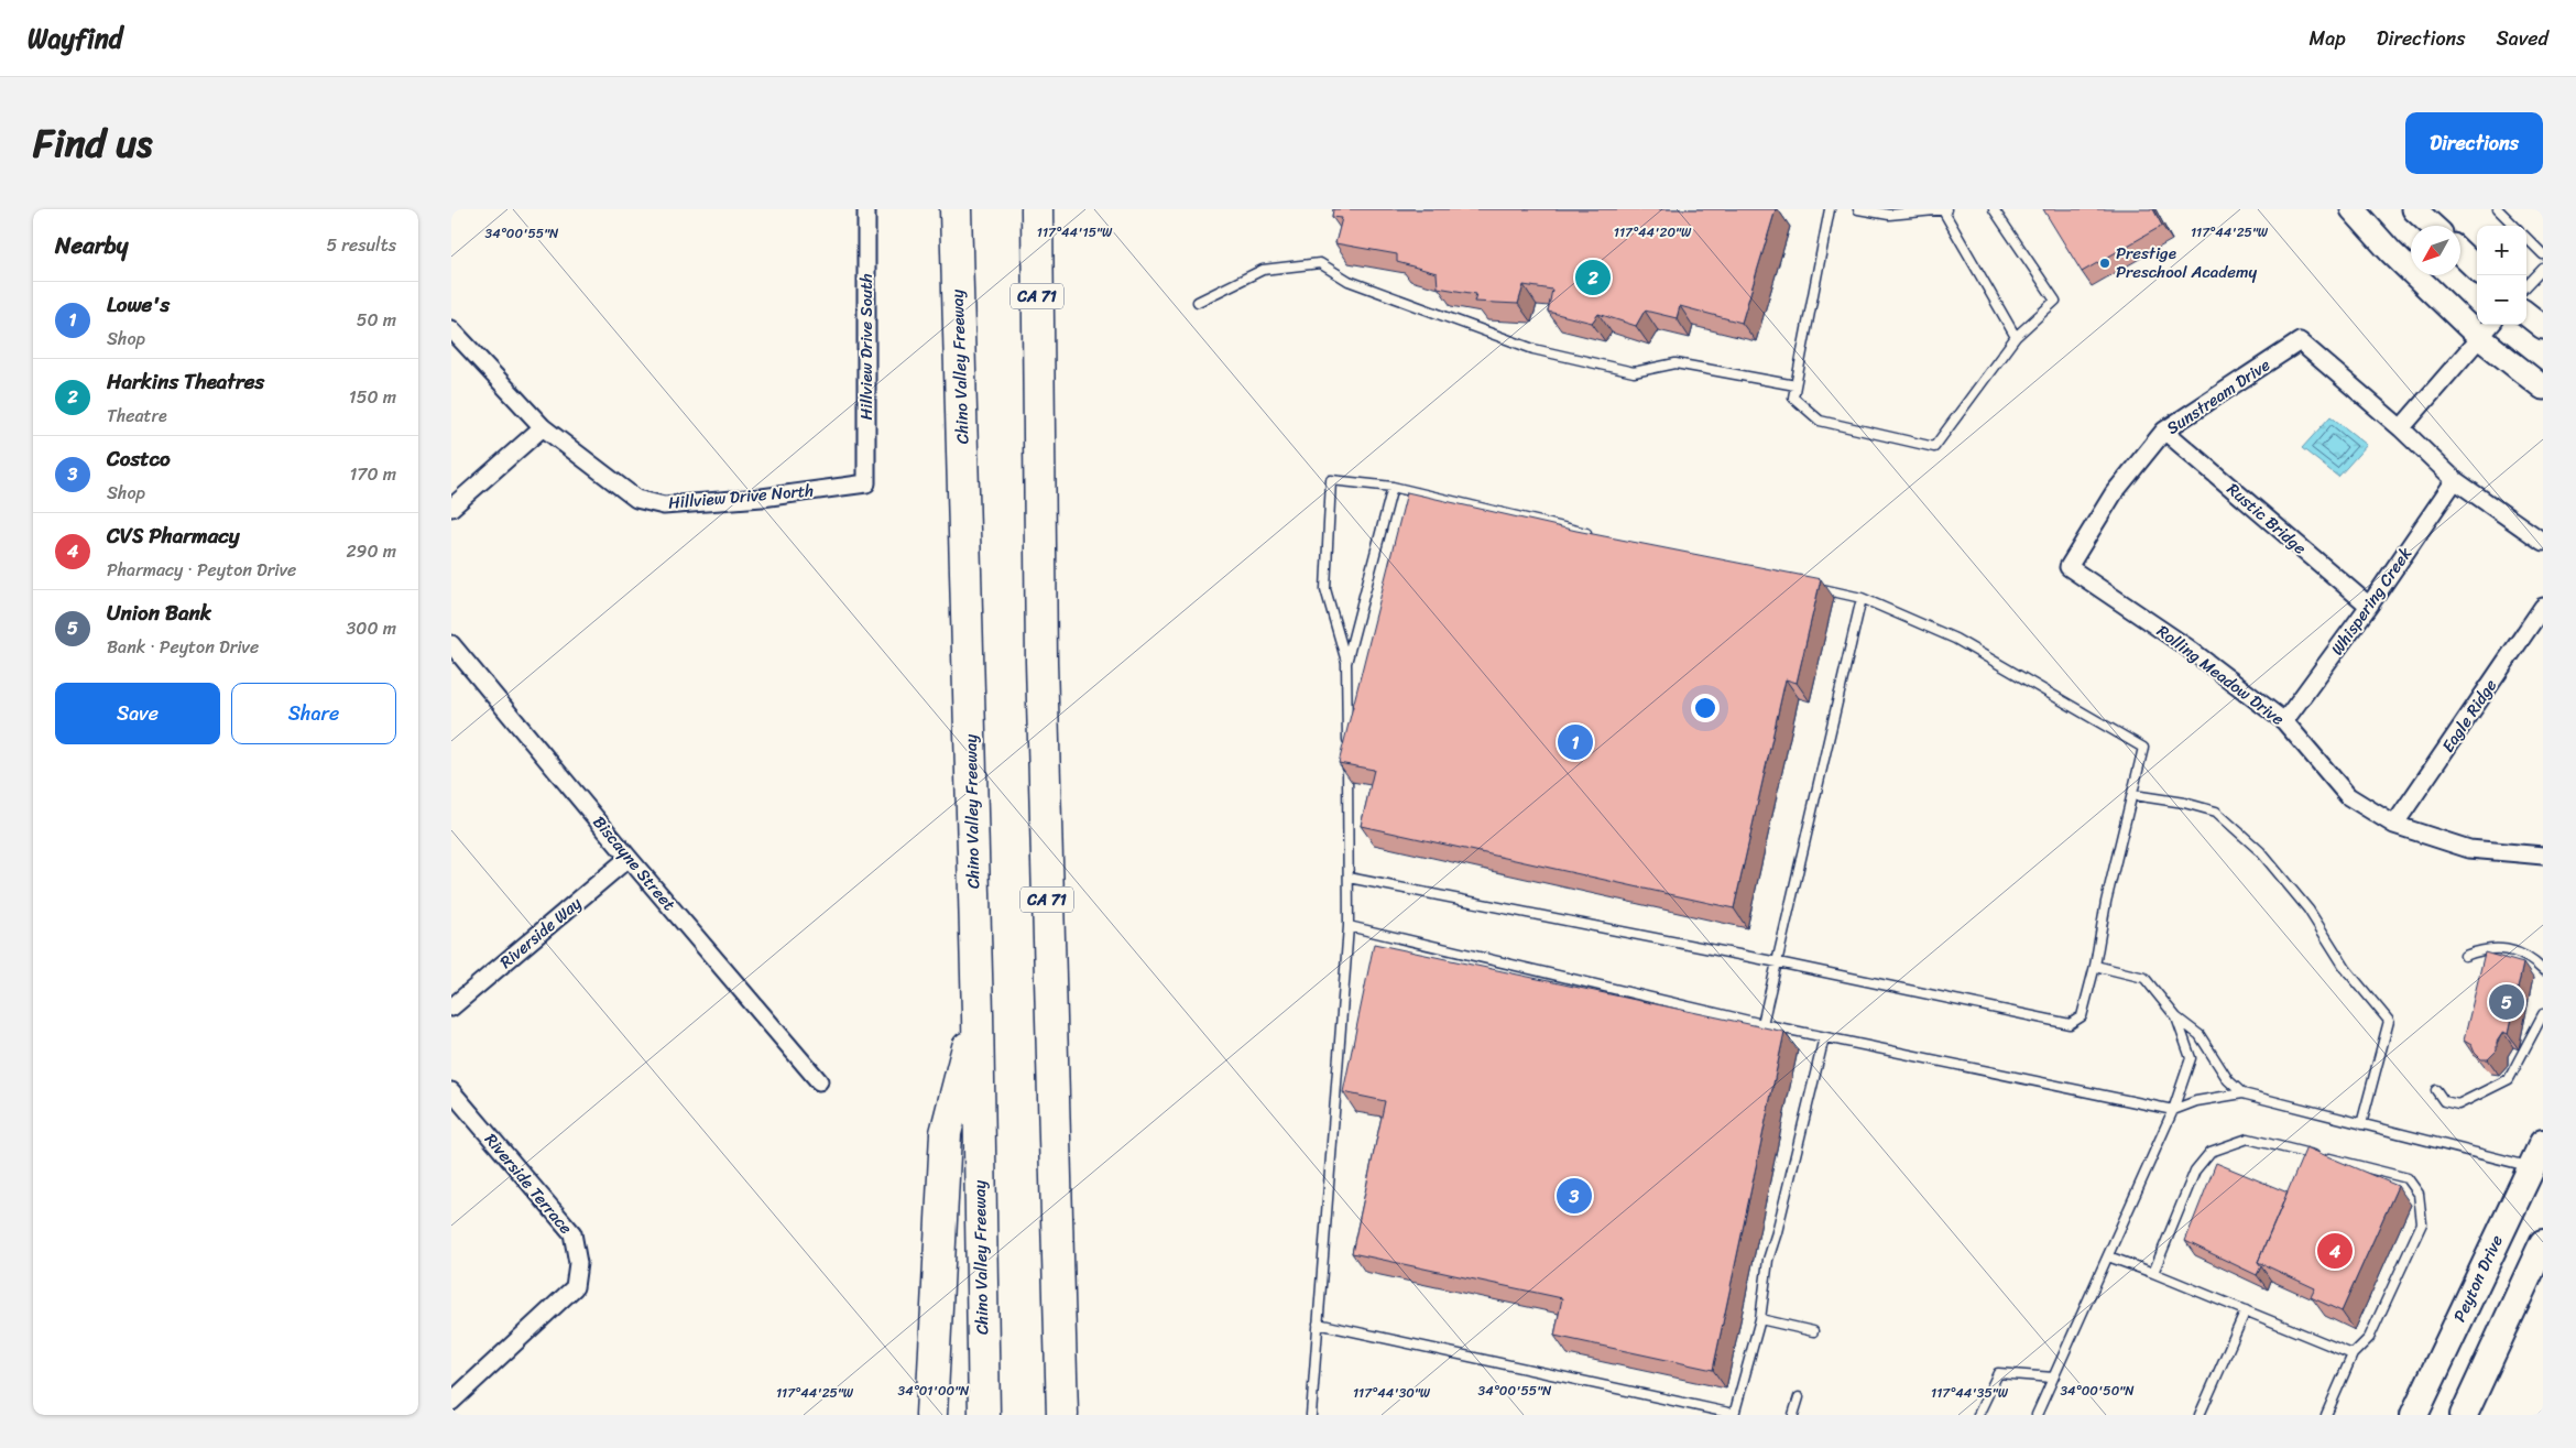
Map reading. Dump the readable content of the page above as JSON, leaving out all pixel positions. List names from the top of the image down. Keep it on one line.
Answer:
{"streets":{"highway":["CA 71","Chino Valley Freeway"],"main road":["Peyton Drive"],"street":["Hillview Drive South","Sunstream Drive","Hillview Drive North","Rustic Bridge","Whispering Creek","Rolling Meadow Drive","Eagle Ridge","Biscayne Street","Riverside Way","Riverside Terrace"]},"crossings":[["Hillview Drive South","Hillview Drive North"],["Sunstream Drive","Rustic Bridge"],["Sunstream Drive","Rolling Meadow Drive"],["Rustic Bridge","Whispering Creek"],["Whispering Creek","Rolling Meadow Drive"],["Rolling Meadow Drive","Eagle Ridge"],["Biscayne Street","Riverside Way"]],"places":["Prestige Preschool Academy"],"north":"bottom left","page":{"header":"Wayfind","nav":["Map","Directions","Saved"],"title":"Find us","buttons":["Directions",["Save","Share"]],"heading":["Nearby","5 results"],"map_buttons":["+","−"],"pins":["2","1","5","3","4"],"list":[{"mark":"1","name":"Lowe's","note":"Shop","value":"50 m"},{"mark":"2","name":"Harkins Theatres","note":"Theatre","value":"150 m"},{"mark":"3","name":"Costco","note":"Shop","value":"170 m"},{"mark":"4","name":"CVS Pharmacy","note":"Pharmacy · Peyton Drive","value":"290 m"},{"mark":"5","name":"Union Bank","note":"Bank · Peyton Drive","value":"300 m"}]},"coordinates":["117°44'20\"W","117°44'15\"W","117°44'25\"W","34°00'55\"N","34°01'00\"N","34°00'50\"N","117°44'30\"W","117°44'35\"W"]}
